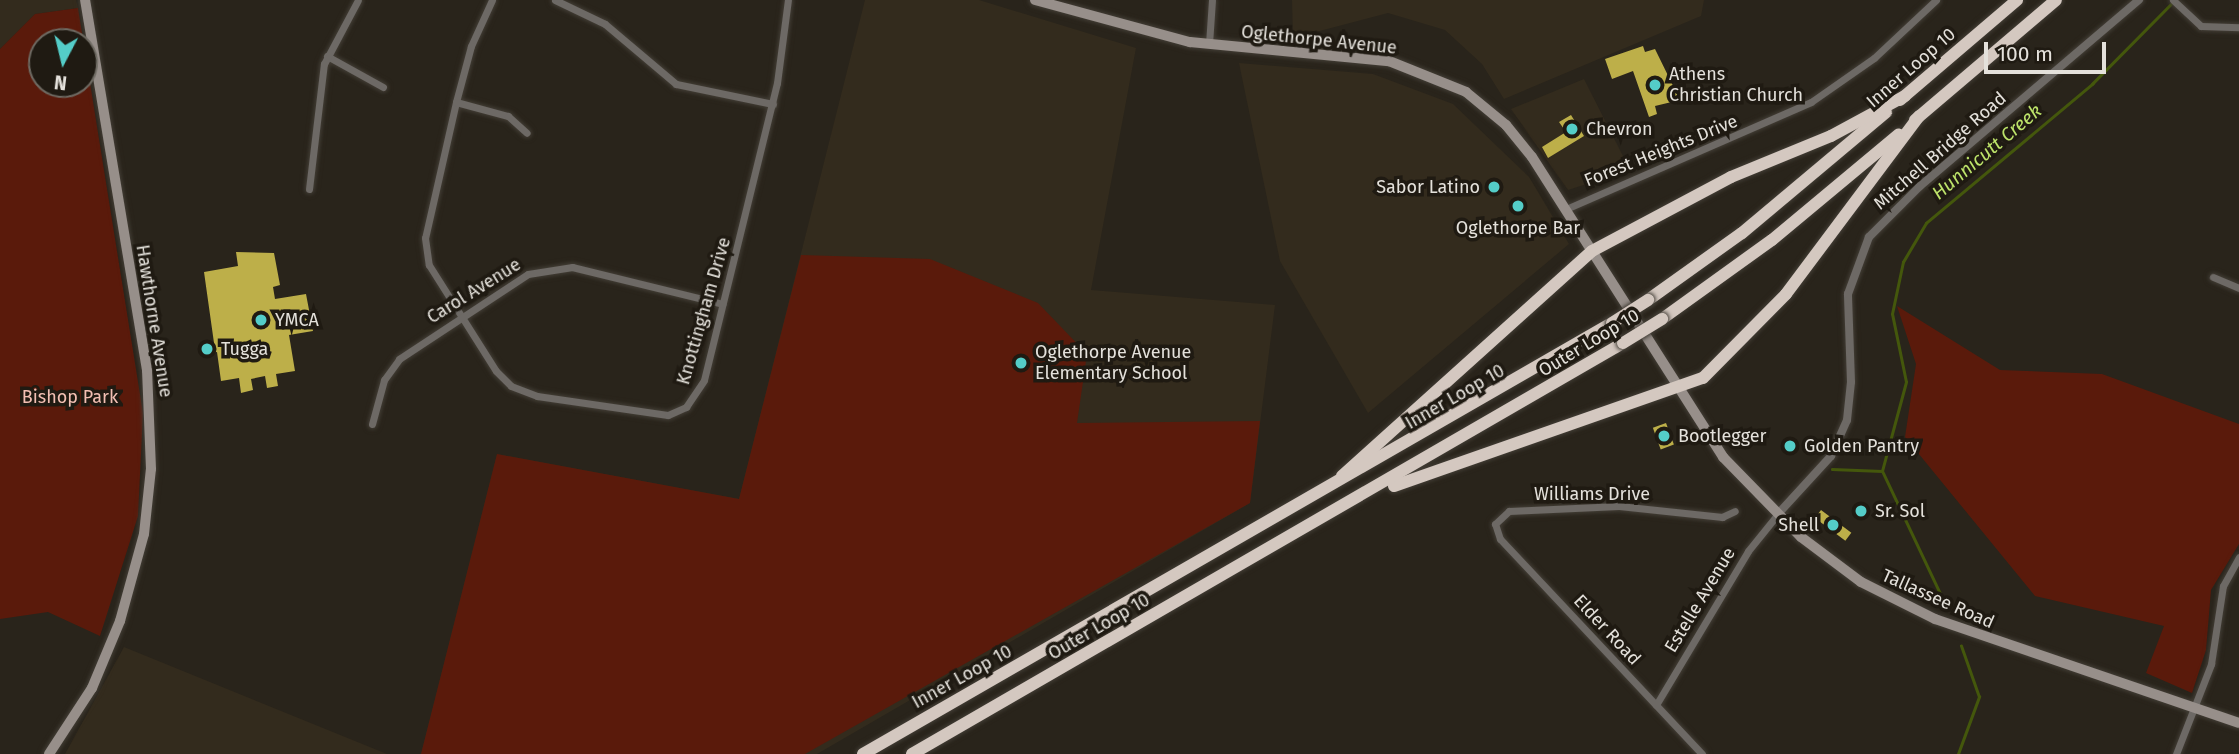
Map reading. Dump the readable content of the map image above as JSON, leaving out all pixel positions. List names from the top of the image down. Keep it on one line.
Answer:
{"streets":{"highway":["Inner Loop 10","Outer Loop 10"],"main road":["Oglethorpe Avenue","Hawthorne Avenue","Tallassee Road"],"street":["Forest Heights Drive","Mitchell Bridge Road","Carol Avenue","Knottingham Drive","Williams Drive","Estelle Avenue","Elder Road"]},"crossings":[["Oglethorpe Avenue","Forest Heights Drive"],["Oglethorpe Avenue","Tallassee Road"],["Mitchell Bridge Road","Tallassee Road"],["Mitchell Bridge Road","Estelle Avenue"],["Carol Avenue","Knottingham Drive"],["Williams Drive","Elder Road"],["Tallassee Road","Estelle Avenue"],["Estelle Avenue","Elder Road"]],"water":["Hunnicutt Creek"],"parks":["Bishop Park"],"places":["Athens Christian Church","Chevron","Sabor Latino","Oglethorpe Bar","YMCA","Tugga","Oglethorpe Avenue Elementary School","Bootlegger","Golden Pantry","Sr. Sol","Shell"],"scale_bar":"100 m","north":"bottom"}
